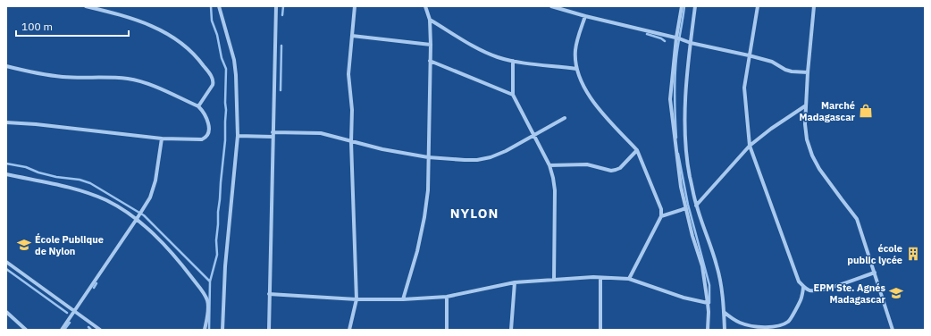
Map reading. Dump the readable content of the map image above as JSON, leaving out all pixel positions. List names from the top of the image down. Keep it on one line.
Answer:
{"districts":["NYLON"],"places":{"shop":["Marché Madagascar"],"school or university":["École Publique de Nylon","EPM Ste. Agnés Madagascar"],"building":["école public lycée"]},"scale_bar":"100 m"}
